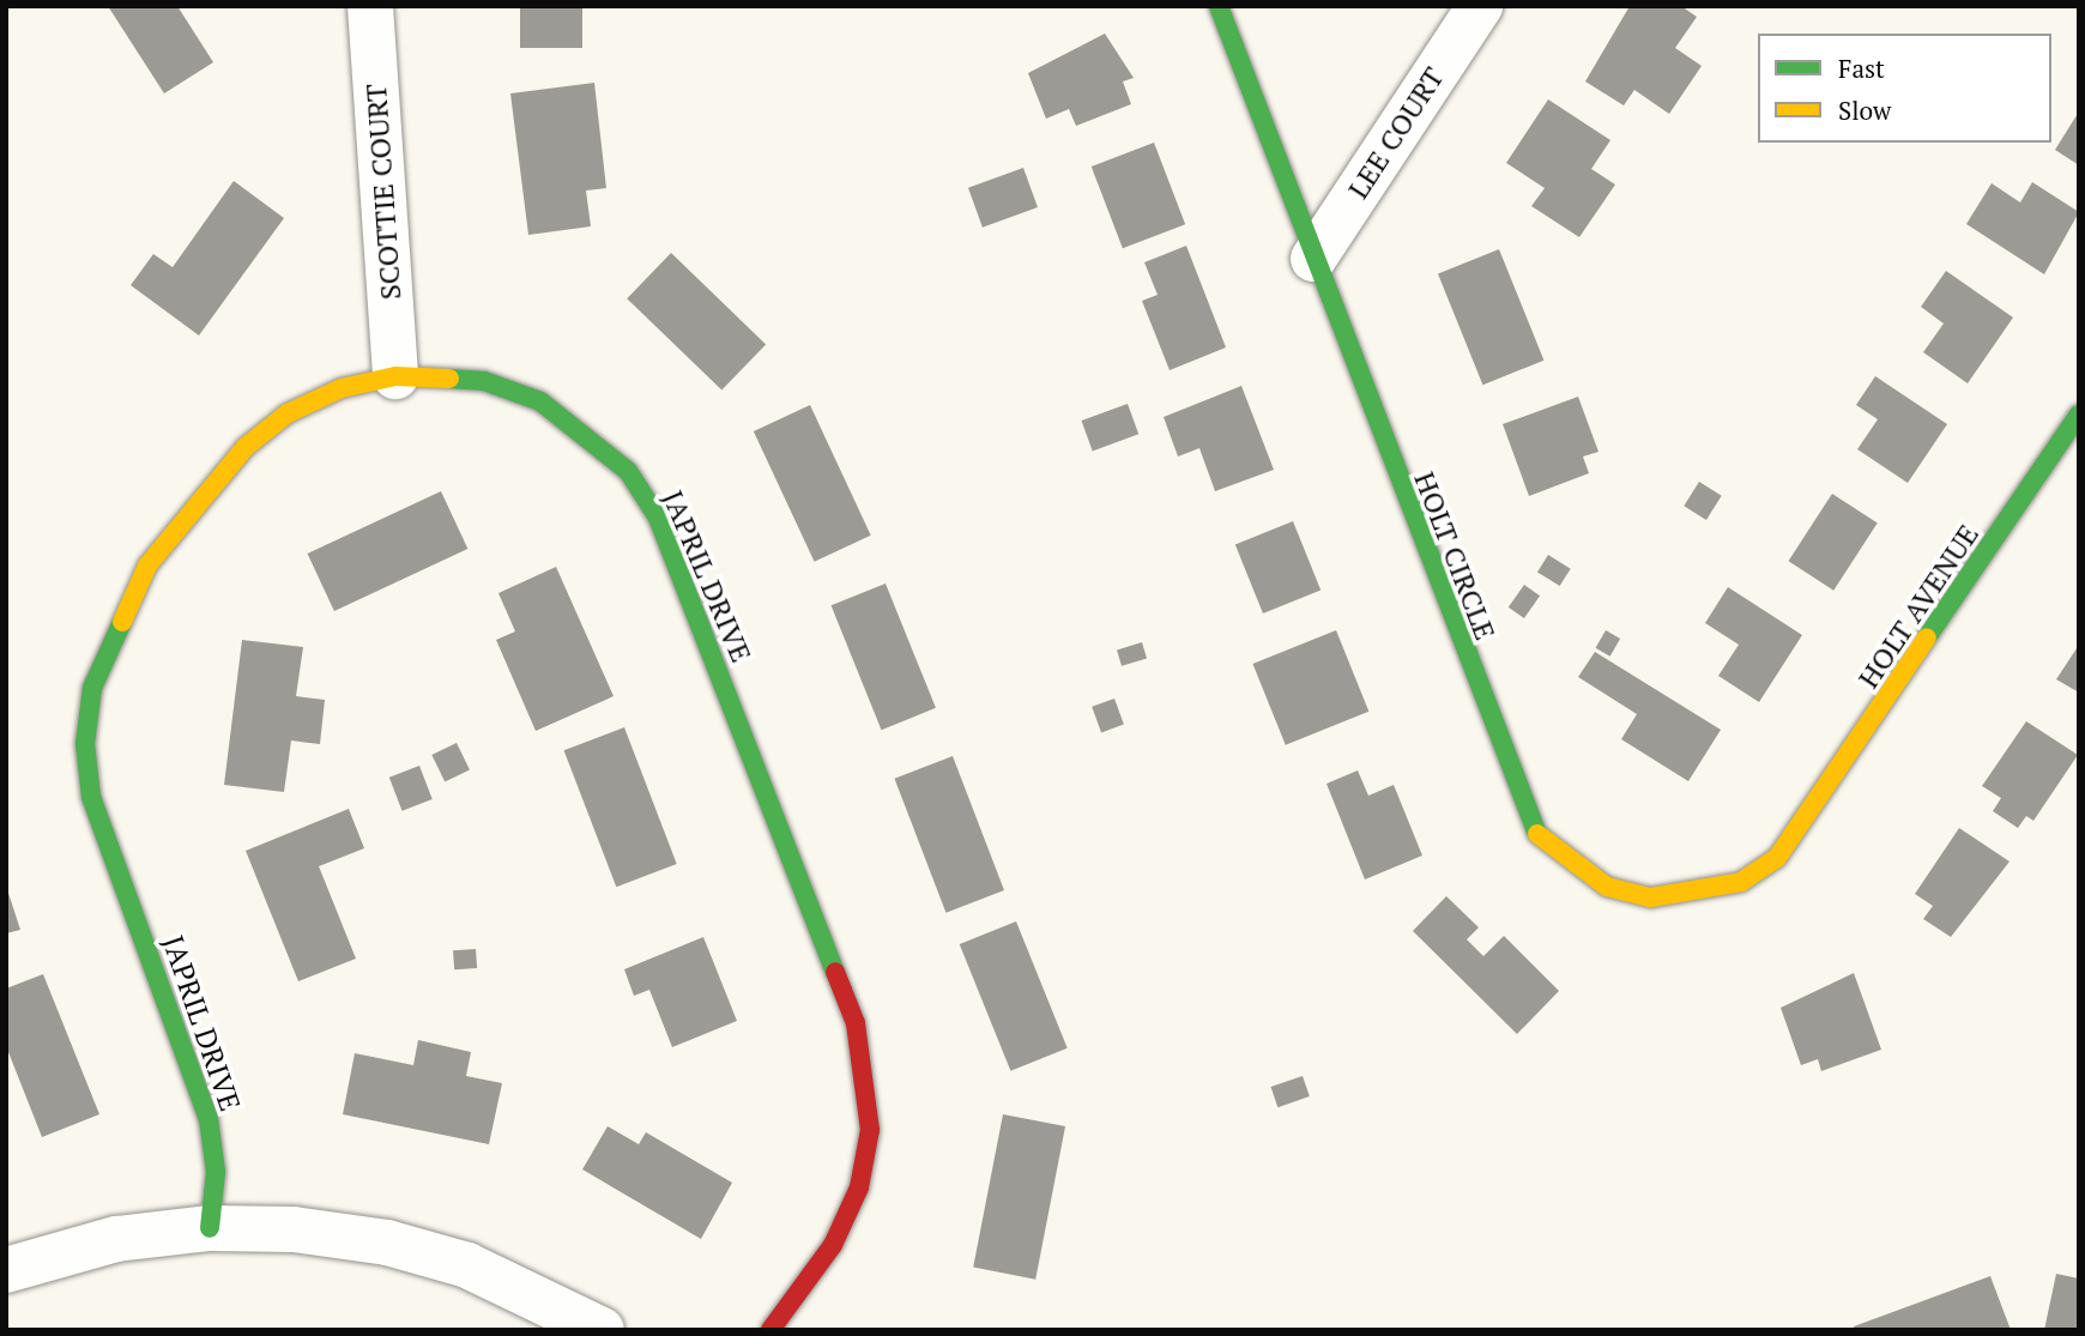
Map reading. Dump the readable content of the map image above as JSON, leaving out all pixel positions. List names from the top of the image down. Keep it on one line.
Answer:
{"streets":{"street":["LEE COURT","SCOTTIE COURT","HOLT CIRCLE","JAPRIL DRIVE","HOLT AVENUE"]},"crossings":[["LEE COURT","HOLT CIRCLE"],["SCOTTIE COURT","JAPRIL DRIVE"],["HOLT CIRCLE","HOLT AVENUE"]],"legend":["Fast","Slow"]}
